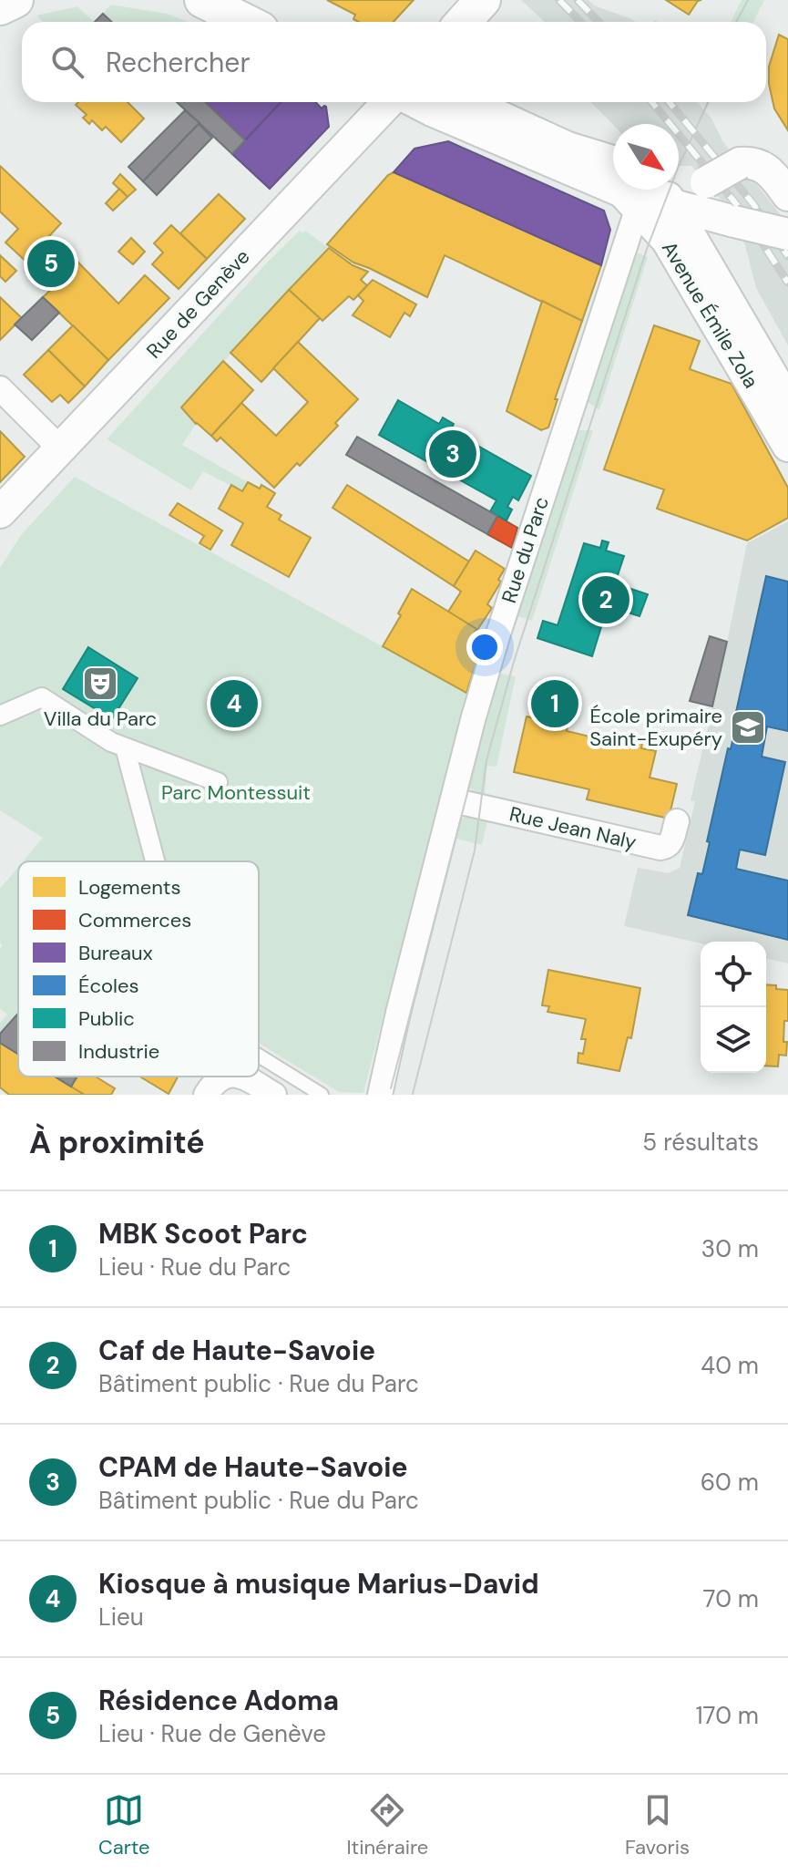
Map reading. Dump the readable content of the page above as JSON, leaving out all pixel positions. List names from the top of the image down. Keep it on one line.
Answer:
{"streets":{"street":["Rue de Genève","Avenue Émile Zola","Rue du Parc","Rue Jean Naly"]},"crossings":[["Rue du Parc","Rue Jean Naly"]],"parks":["Parc Montessuit"],"places":{"theatre":["Villa du Parc"],"school or university":["École primaire Saint-Exupéry"]},"legend":["Logements","Commerces","Bureaux","Écoles","Public","Industrie"],"north":"bottom right","page":{"search":"Rechercher","pins":["5","3","2","1","4"],"heading":["À proximité","5 résultats"],"list":[{"mark":"1","name":"MBK Scoot Parc","note":"Lieu · Rue du Parc","value":"30 m"},{"mark":"2","name":"Caf de Haute-Savoie","note":"Bâtiment public · Rue du Parc","value":"40 m"},{"mark":"3","name":"CPAM de Haute-Savoie","note":"Bâtiment public · Rue du Parc","value":"60 m"},{"mark":"4","name":"Kiosque à musique Marius-David","note":"Lieu","value":"70 m"},{"mark":"5","name":"Résidence Adoma","note":"Lieu · Rue de Genève","value":"170 m"}],"nav":["Carte","Itinéraire","Favoris"]}}
